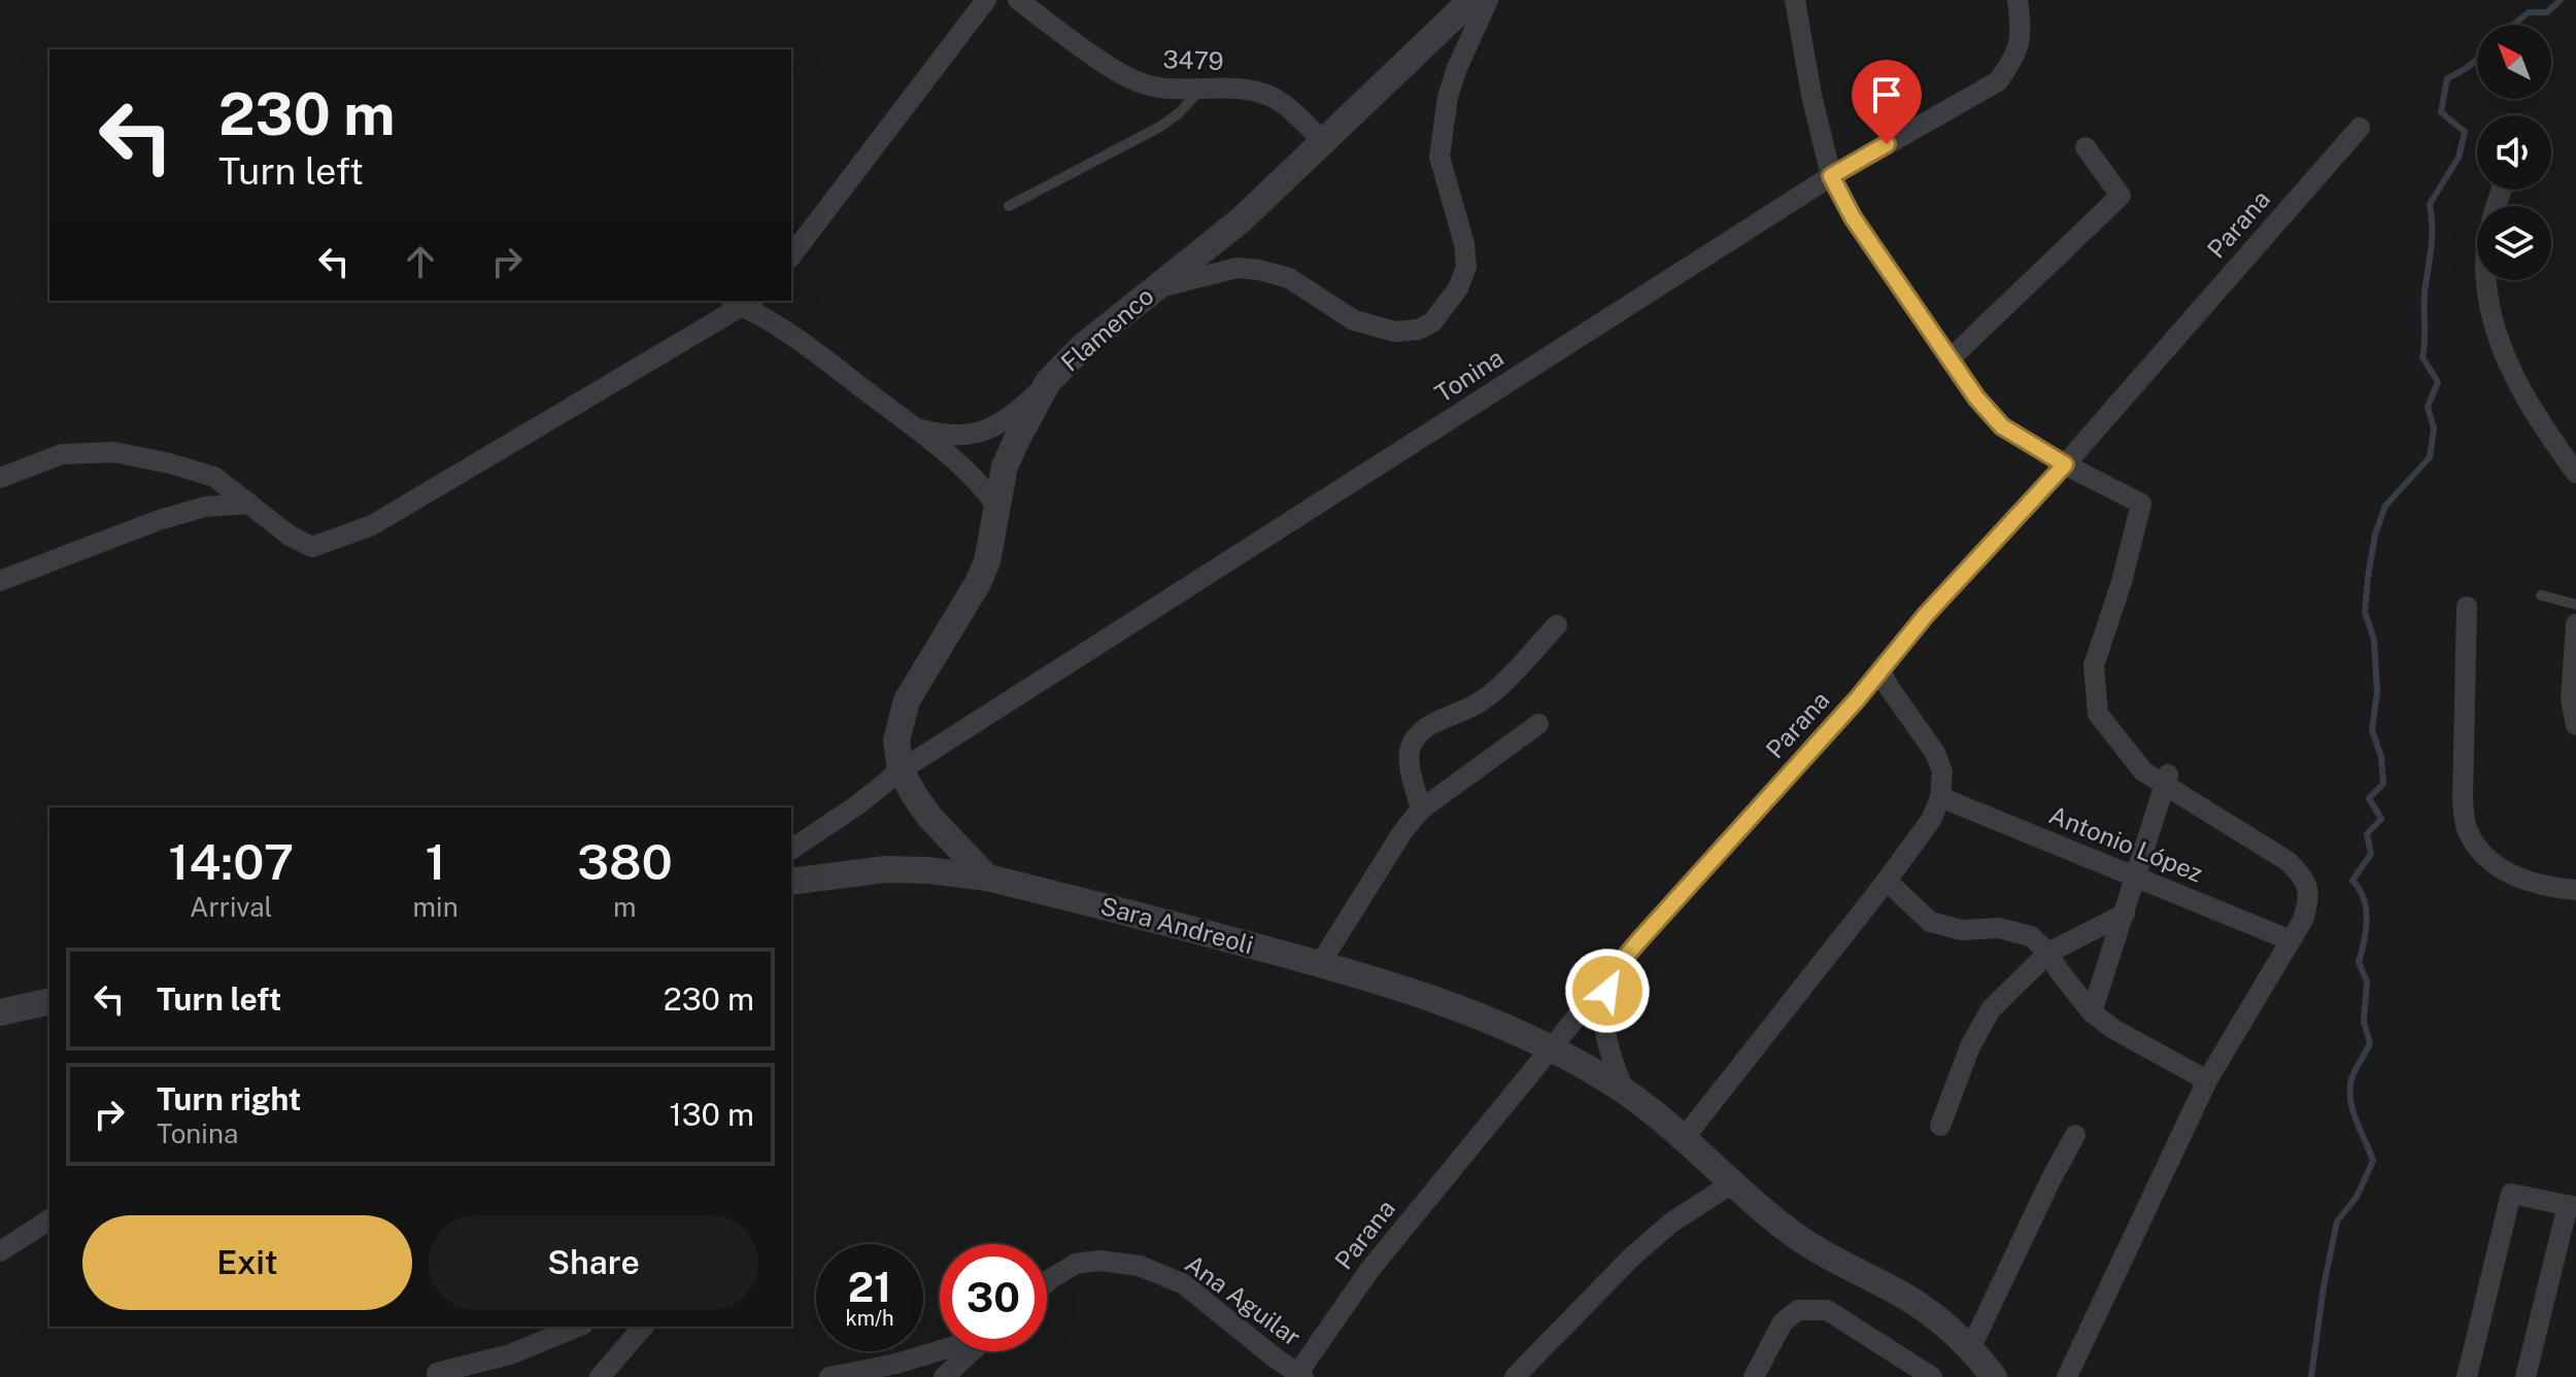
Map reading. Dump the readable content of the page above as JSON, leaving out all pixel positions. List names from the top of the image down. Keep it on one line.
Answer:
{"streets":{"street":["3479","Parana","Flamenco","Tonina","Antonio López","Sara Andreoli","Ana Aguilar"]},"crossings":[["3479","Flamenco"],["Parana","Sara Andreoli"],["Parana","Ana Aguilar"],["Flamenco","Tonina"],["Flamenco","Sara Andreoli"]],"north":"top left","page":{"turn":["230 m","Turn left"],"eta":["14:07","Arrival","1","min","380","m"],"list":[{"name":"Turn left","value":"230 m"},{"name":"Turn right","note":"Tonina","value":"130 m"}],"buttons":["Exit","Share"],"speed":"21 km/h","limit":"30"}}
